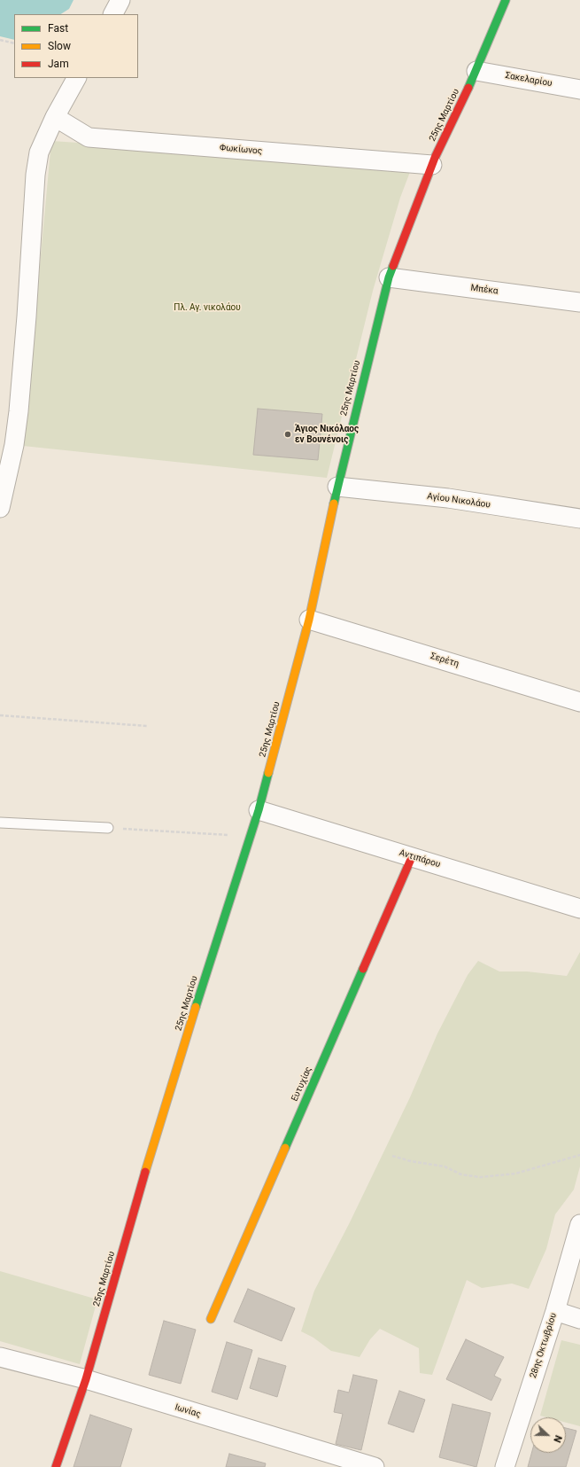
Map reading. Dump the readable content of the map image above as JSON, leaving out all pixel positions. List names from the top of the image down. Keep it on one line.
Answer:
{"streets":{"street":["Σακελαρίου","25ης Μαρτίου","Φωκίωνος","Μπέκα","Αγίου Νικολάου","Σερέτη","Αντιπάρου","Ευτυχίας","28ης Οκτωβρίου","Ιωνίας"]},"crossings":[["Σακελαρίου","25ης Μαρτίου"],["25ης Μαρτίου","Φωκίωνος"],["25ης Μαρτίου","Μπέκα"],["25ης Μαρτίου","Αγίου Νικολάου"],["25ης Μαρτίου","Σερέτη"],["25ης Μαρτίου","Αντιπάρου"],["25ης Μαρτίου","Ιωνίας"],["Αντιπάρου","Ευτυχίας"]],"parks":["Πλ. Αγ. νικολάου"],"places":["Άγιος Νικόλαος εν Βουνένοις"],"legend":["Fast","Slow","Jam"],"north":"right"}
